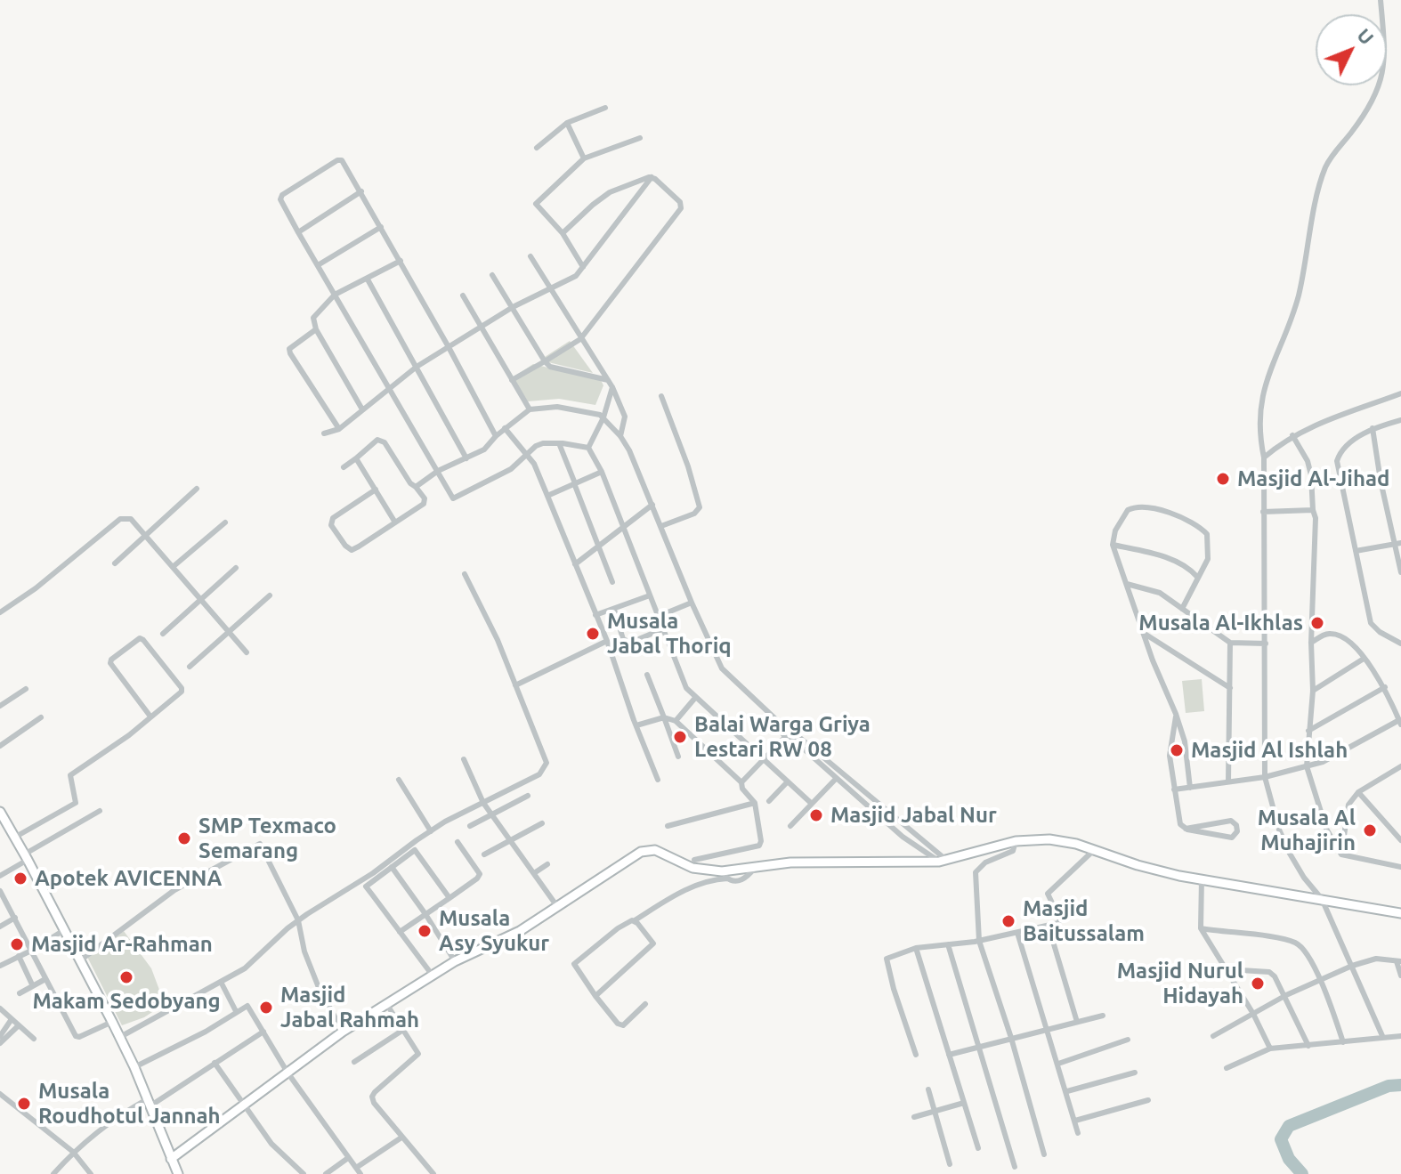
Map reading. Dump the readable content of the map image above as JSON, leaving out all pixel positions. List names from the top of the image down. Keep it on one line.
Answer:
{"places":["Masjid Al-Jihad","Musala Al-Ikhlas","Musala Jabal Thoriq","Balai Warga Griya Lestari RW 08","Masjid Al Ishlah","Masjid Jabal Nur","Musala Al Muhajirin","SMP Texmaco Semarang","Apotek AVICENNA","Masjid Baitussalam","Musala Asy Syukur","Masjid Ar-Rahman","Makam Sedobyang","Masjid Nurul Hidayah","Masjid Jabal Rahmah","Musala Roudhotul Jannah"],"north":"top right"}
